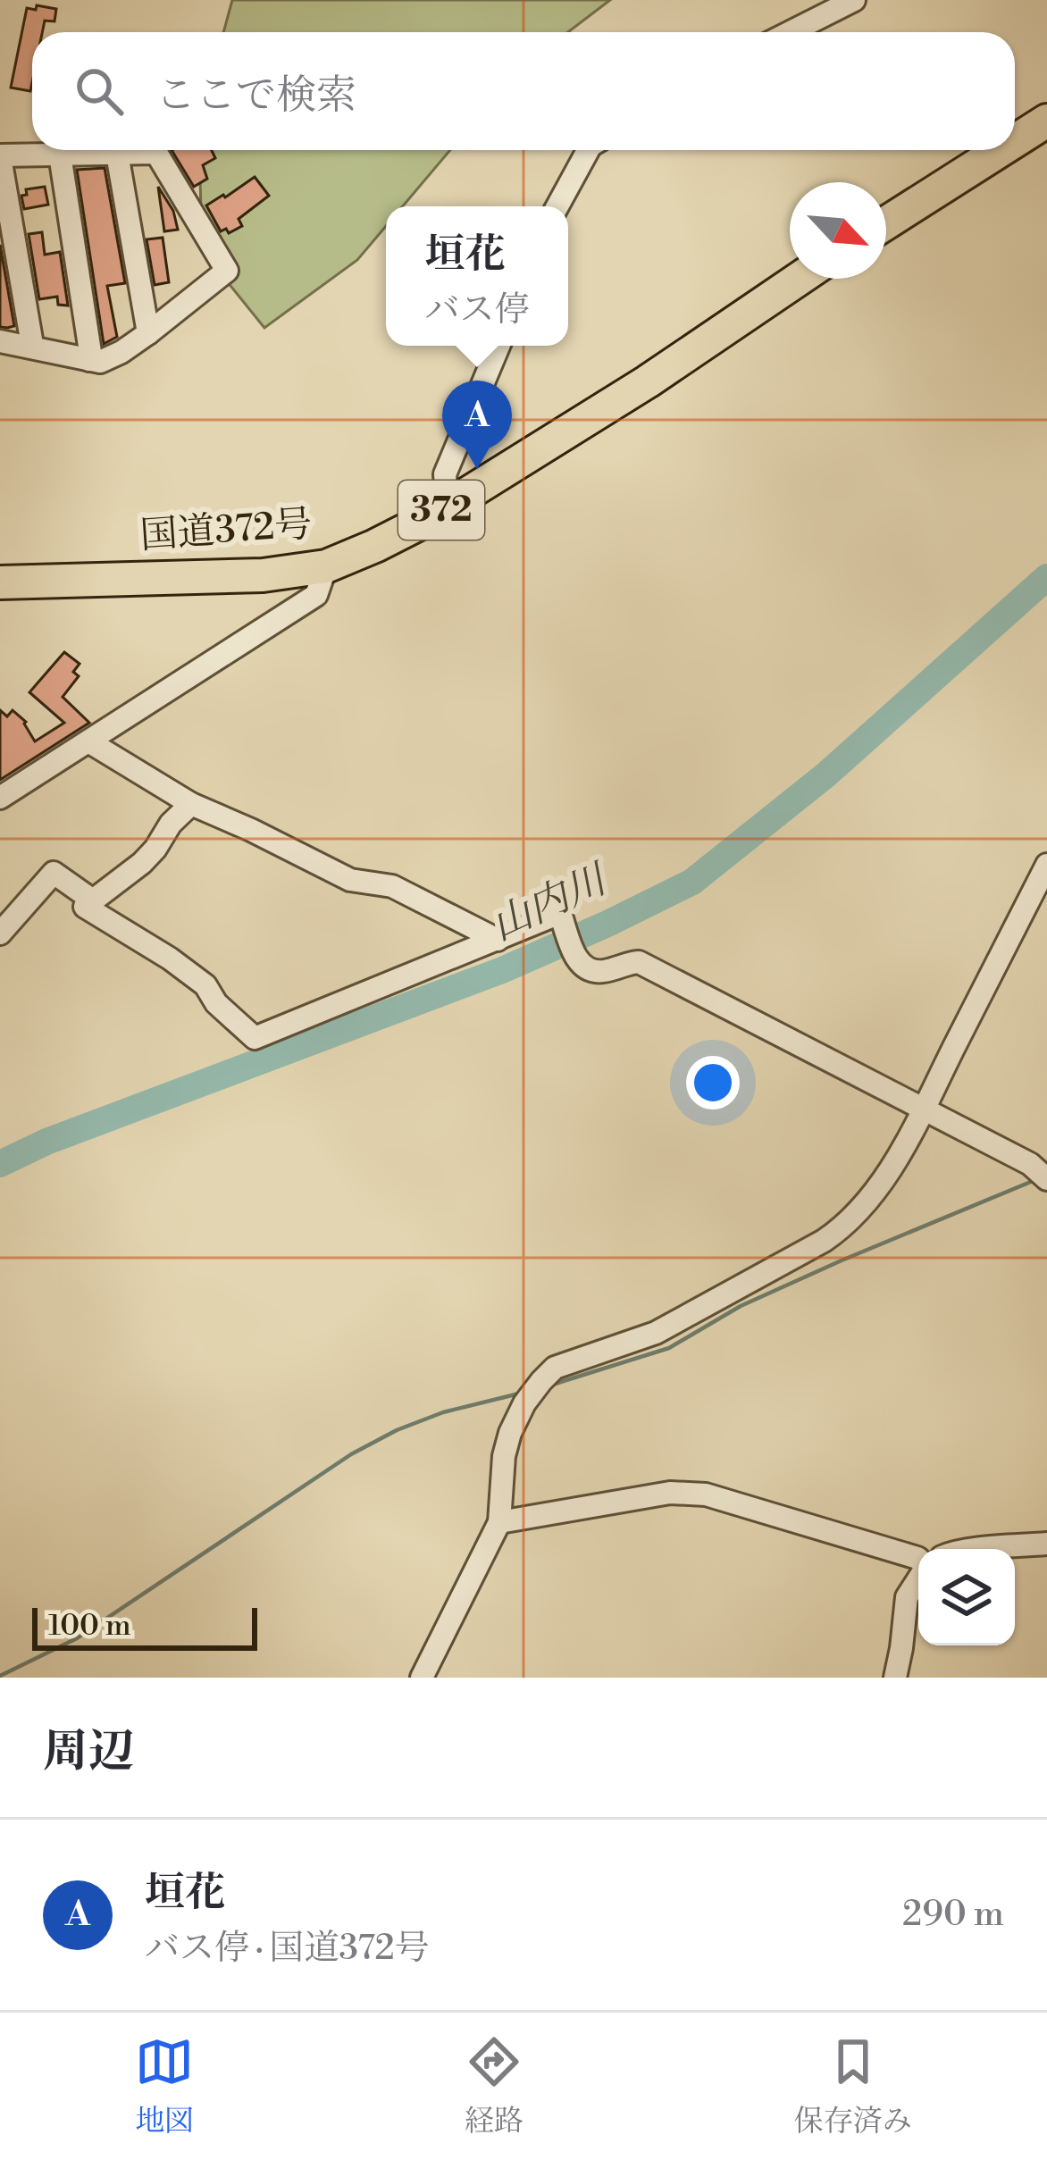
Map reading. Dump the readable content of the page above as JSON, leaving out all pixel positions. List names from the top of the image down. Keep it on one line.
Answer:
{"streets":{"highway":["372","国道372号"]},"water":["山内川"],"scale_bar":"100 m","north":"bottom right","page":{"search":"ここで検索","popup":["垣花","バス停"],"pins":"A","scale":"100 m","heading":"周辺","list":[{"mark":"A","name":"垣花","note":"バス停 · 国道372号","value":"290 m"}],"nav":["地図","経路","保存済み"]}}
